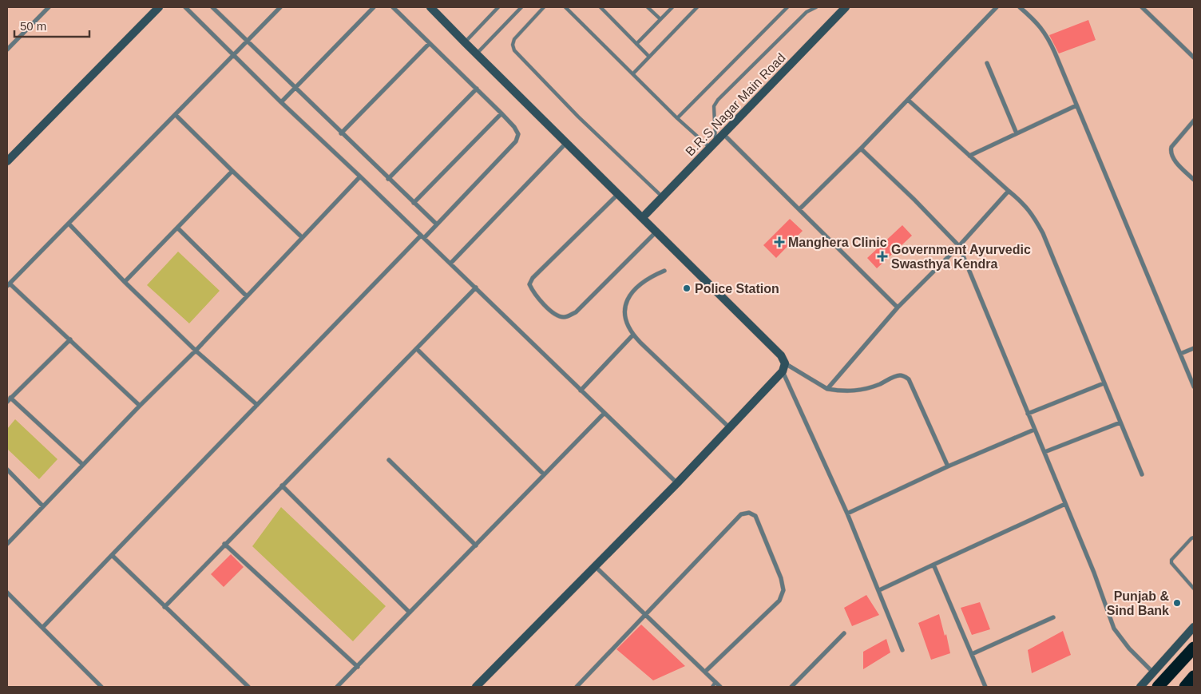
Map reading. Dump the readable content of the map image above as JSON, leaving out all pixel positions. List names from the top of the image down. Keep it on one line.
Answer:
{"streets":{"street":["B.R.S Nagar Main Road"]},"places":{"health":["Manghera Clinic","Government Ayurvedic Swasthya Kendra"],"other":["Police Station","Punjab & Sind Bank"]},"scale_bar":"50 m"}
